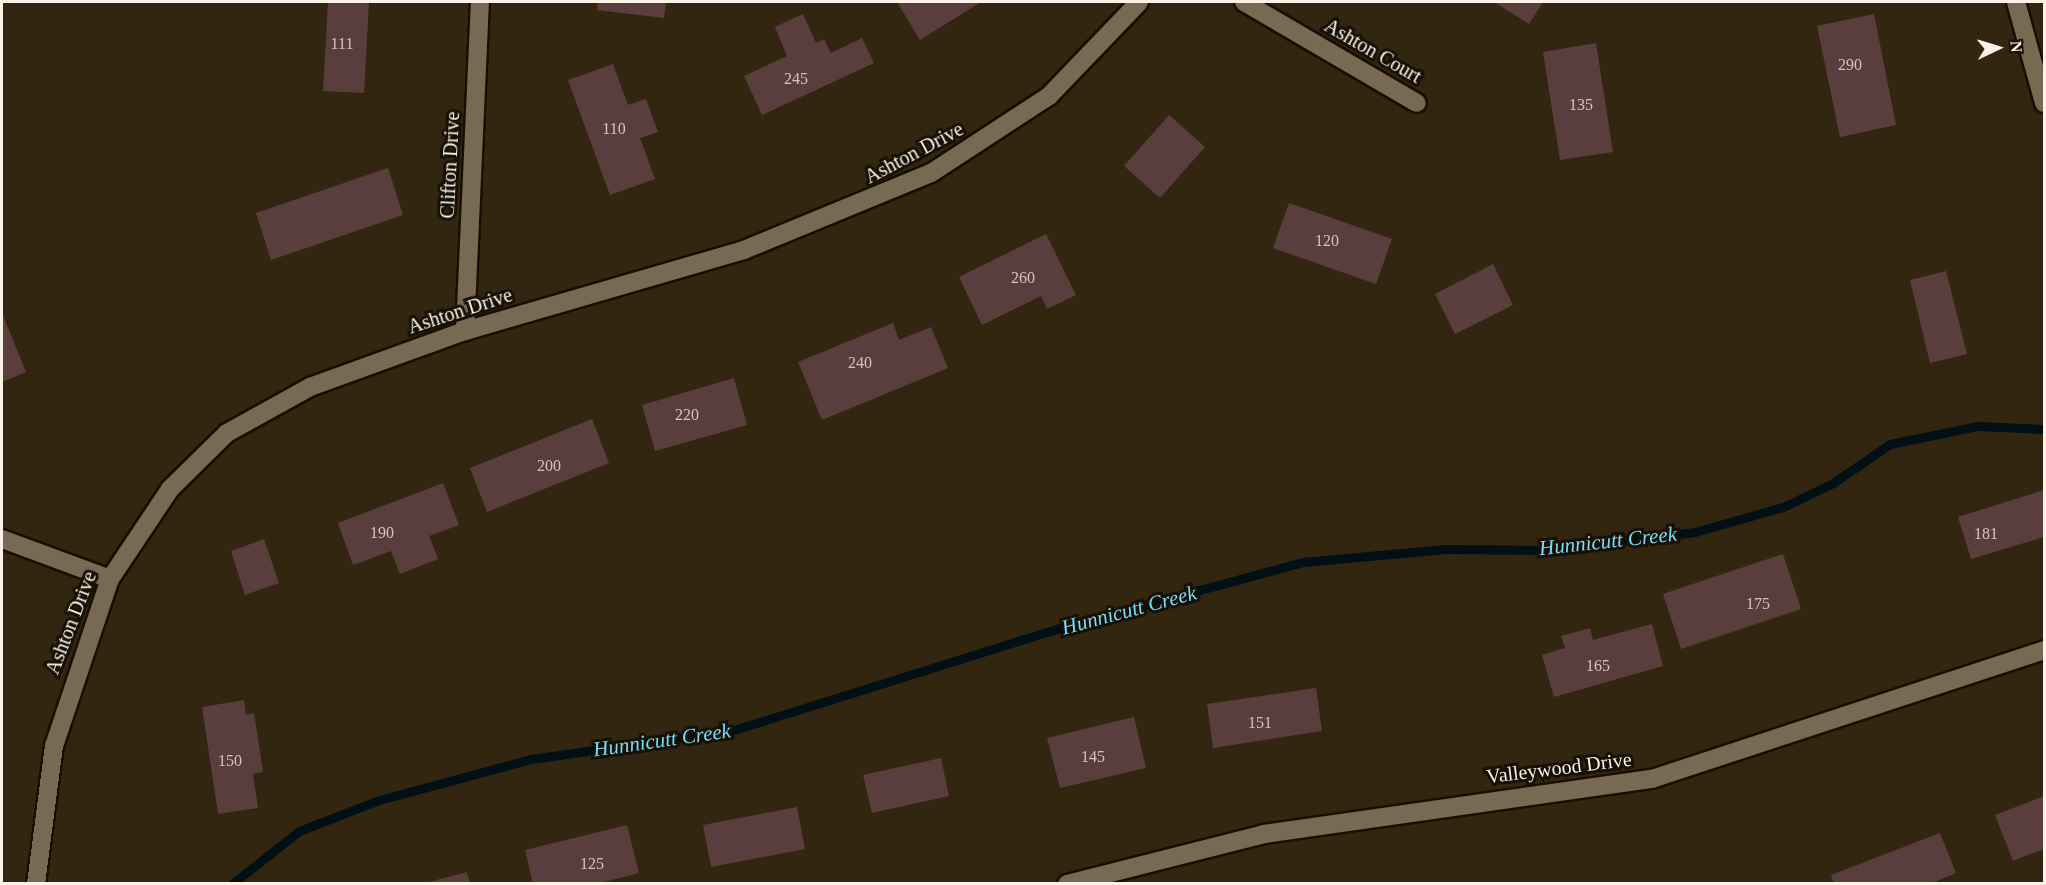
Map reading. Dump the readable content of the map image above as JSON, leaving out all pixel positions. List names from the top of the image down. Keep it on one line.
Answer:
{"streets":{"street":["Ashton Court","Ashton Drive","Clifton Drive","Valleywood Drive"]},"crossings":[["Ashton Drive","Clifton Drive"]],"water":["Hunnicutt Creek"],"house_numbers":["111","290","245","135","110","120","260","240","220","200","190","181","175","165","151","145","150","125"],"north":"right"}
